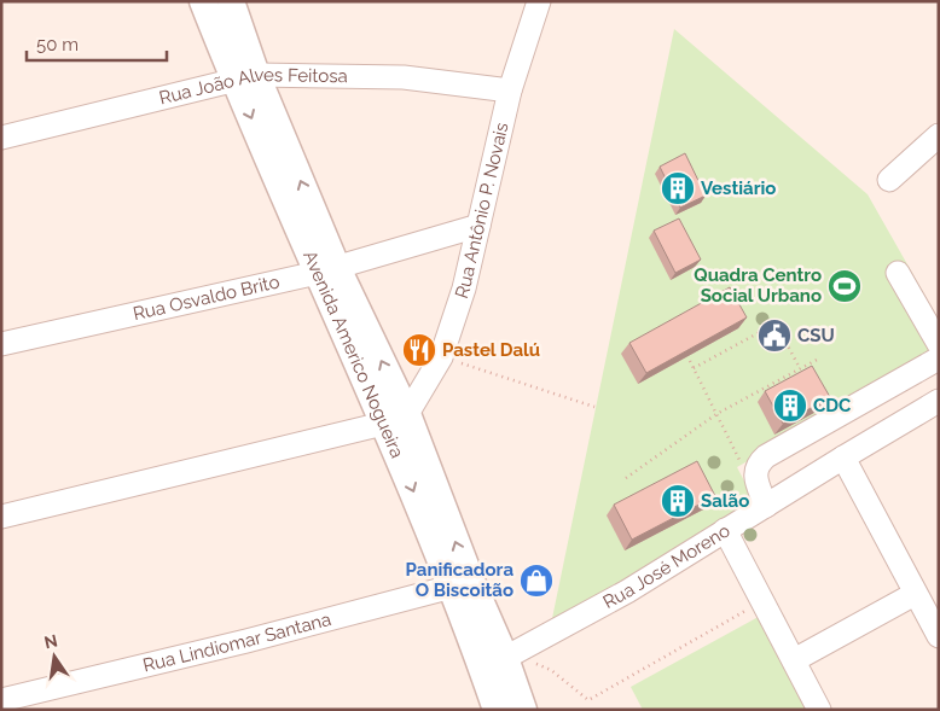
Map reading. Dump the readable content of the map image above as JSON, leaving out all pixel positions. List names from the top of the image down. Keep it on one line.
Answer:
{"streets":{"street":["Rua João Alves Feitosa","Rua Antônio P. Novais","Rua Osvaldo Brito","Avenida Americo Nogueira","Rua José Moreno","Rua Lindiomar Santana"]},"crossings":[["Rua João Alves Feitosa","Rua Antônio P. Novais"],["Rua João Alves Feitosa","Avenida Americo Nogueira"],["Rua Antônio P. Novais","Rua Osvaldo Brito"],["Rua Antônio P. Novais","Avenida Americo Nogueira"],["Rua Osvaldo Brito","Avenida Americo Nogueira"],["Avenida Americo Nogueira","Rua José Moreno"],["Avenida Americo Nogueira","Rua Lindiomar Santana"]],"places":{"building":["Vestiário","CDC","Salão"],"sports":["Quadra Centro Social Urbano"],"public building":["CSU"],"restaurant":["Pastel Dalú"],"shop":["Panificadora O Biscoitão"]},"scale_bar":"50 m","north":"top"}
